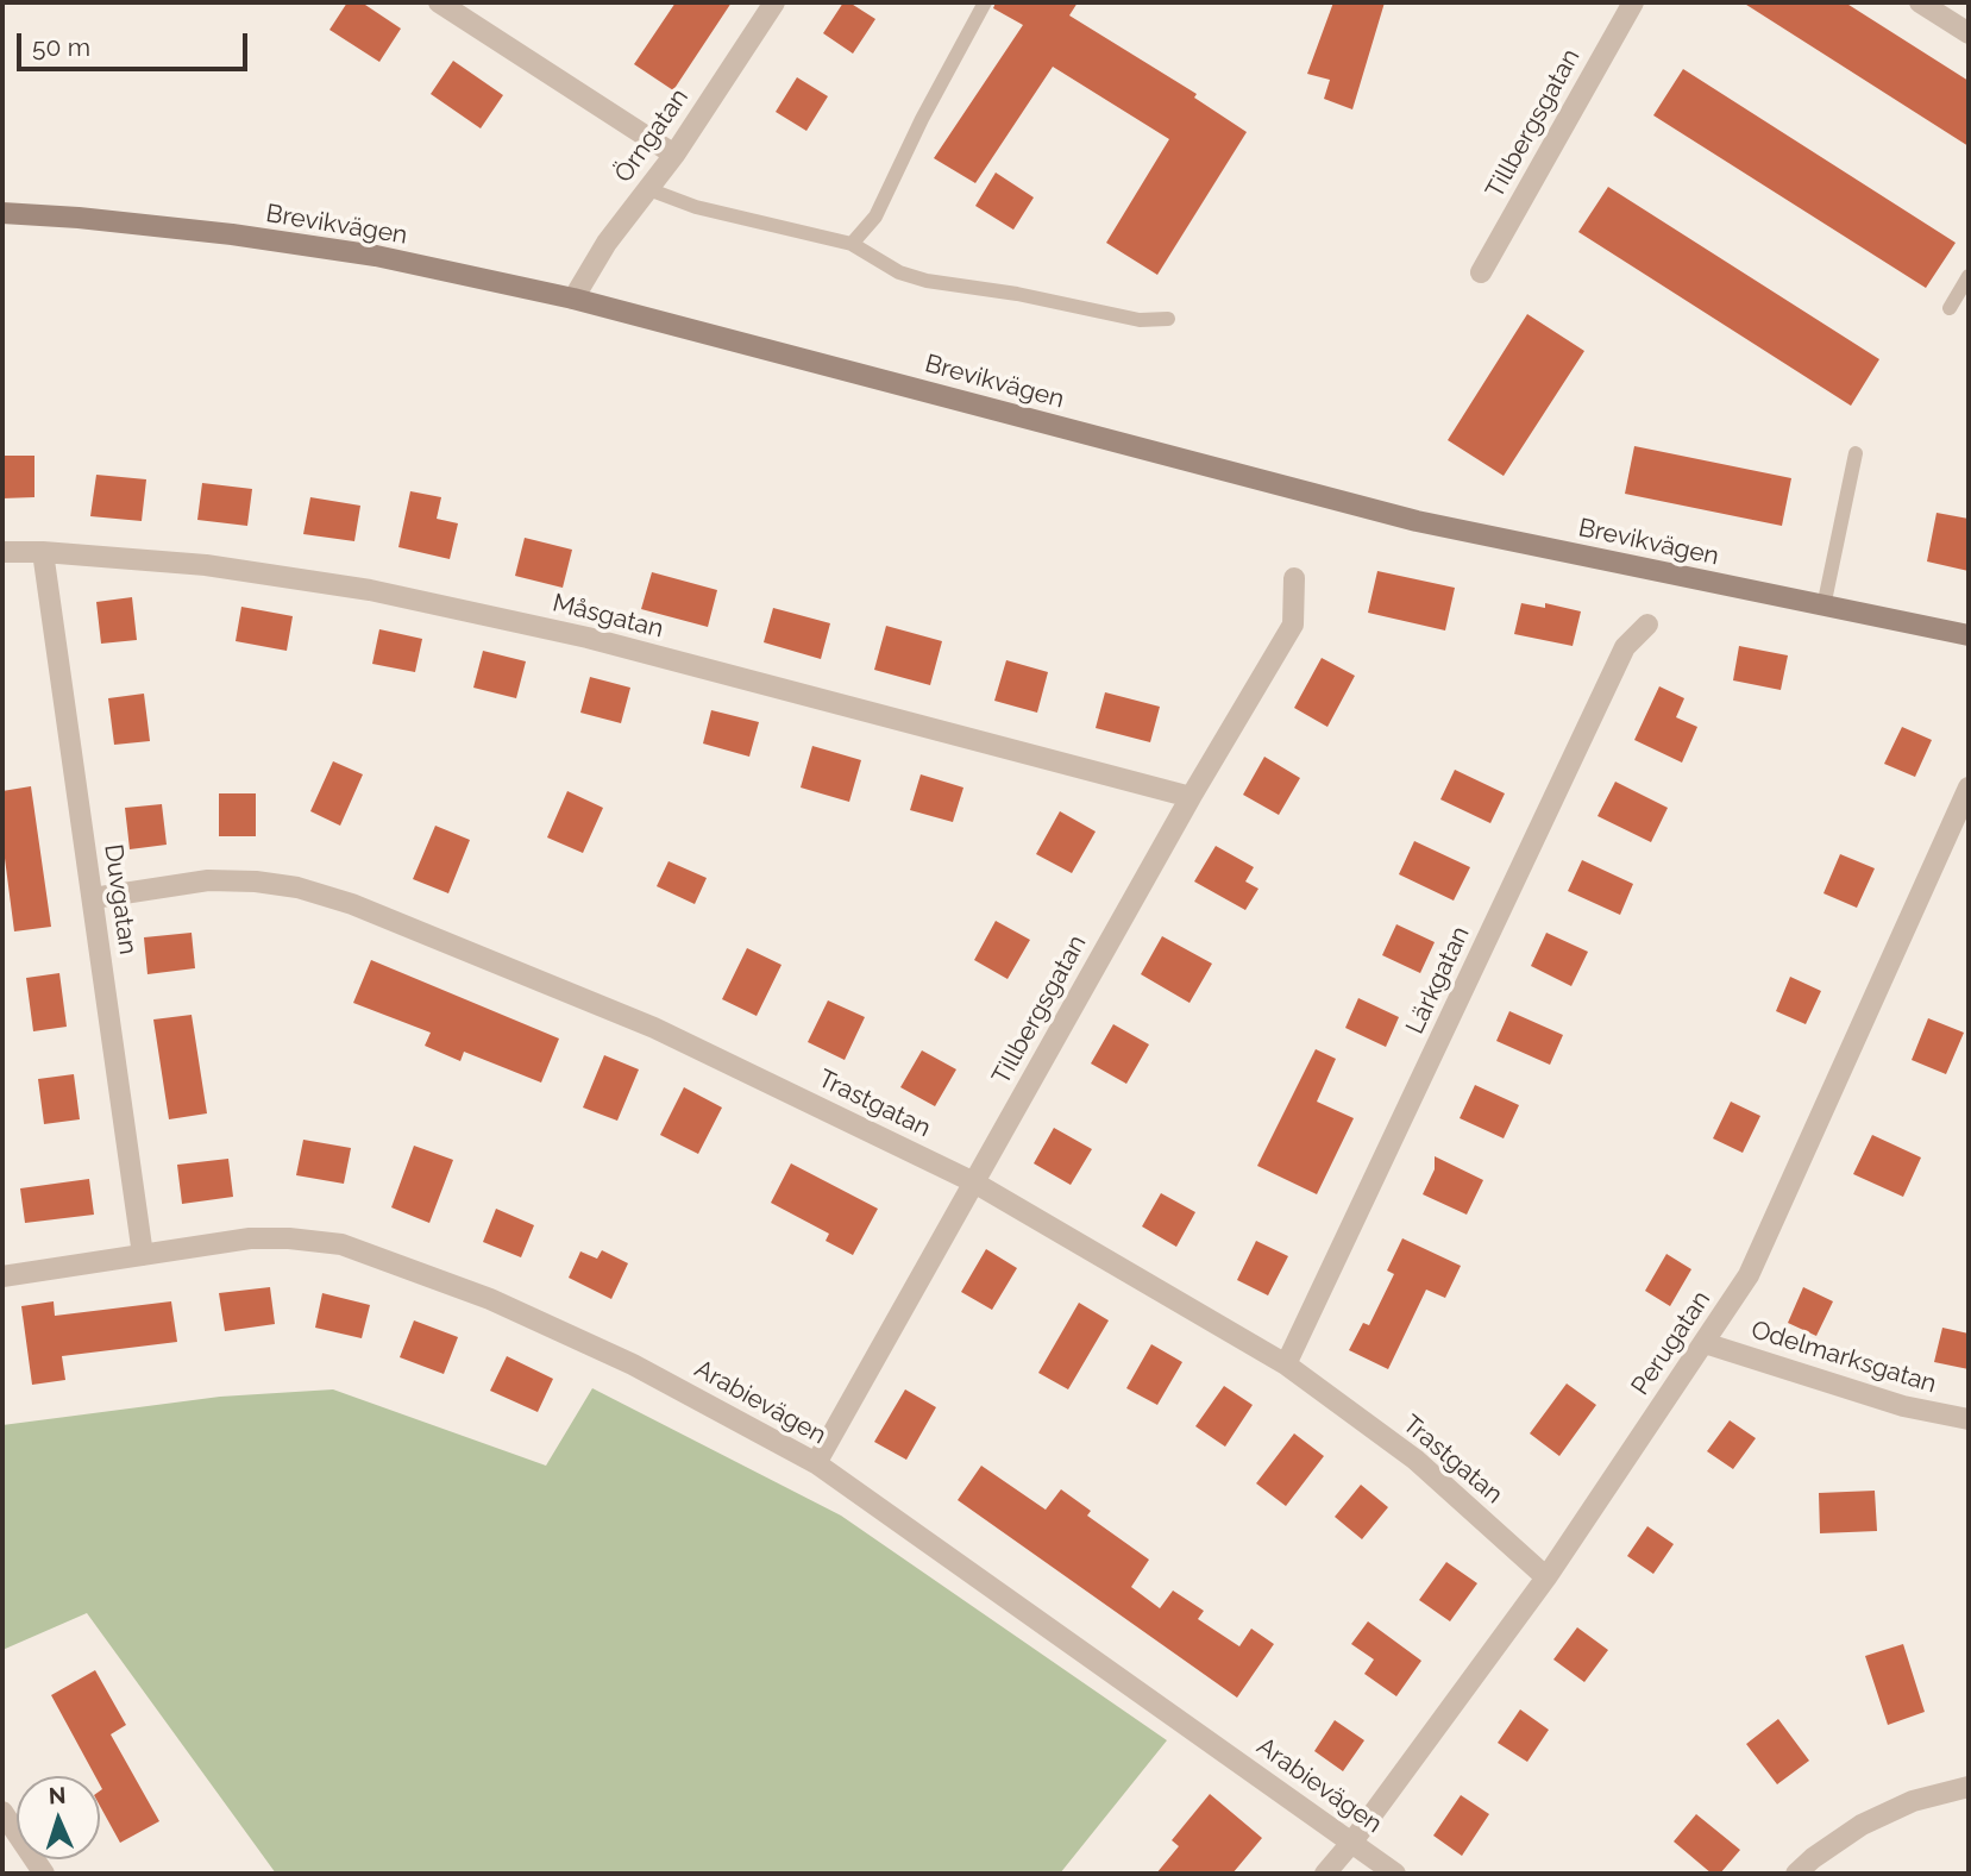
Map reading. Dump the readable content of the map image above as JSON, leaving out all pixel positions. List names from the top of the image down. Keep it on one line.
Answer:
{"streets":{"street":["Tillbergsgatan","Örngatan","Brevikvägen","Måsgatan","Duvgatan","Lärkgatan","Trastgatan","Perugatan","Odelmarksgatan","Arabievägen"]},"crossings":[["Tillbergsgatan","Måsgatan"],["Tillbergsgatan","Trastgatan"],["Tillbergsgatan","Arabievägen"],["Örngatan","Brevikvägen"],["Måsgatan","Duvgatan"],["Duvgatan","Trastgatan"],["Duvgatan","Arabievägen"],["Lärkgatan","Trastgatan"],["Trastgatan","Perugatan"],["Perugatan","Odelmarksgatan"],["Perugatan","Arabievägen"]],"scale_bar":"50 m","north":"top"}
